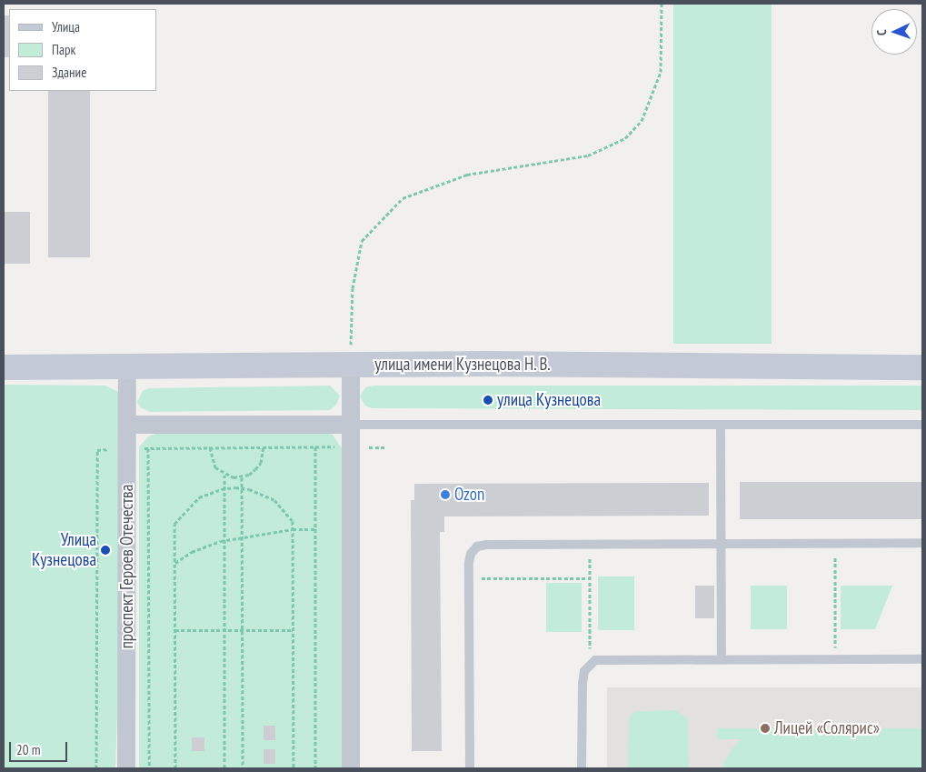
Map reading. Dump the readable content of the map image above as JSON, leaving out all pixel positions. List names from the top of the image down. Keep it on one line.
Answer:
{"streets":{"main road":["улица имени Кузнецова Н. В."],"street":["проспект Героев Отечества"]},"crossings":[["улица имени Кузнецова Н. В.","проспект Героев Отечества"]],"places":["улица Кузнецова","Ozon","Улица Кузнецова","Лицей «Солярис»"],"legend":["Улица","Парк","Здание"],"scale_bar":"20 m","north":"left"}
